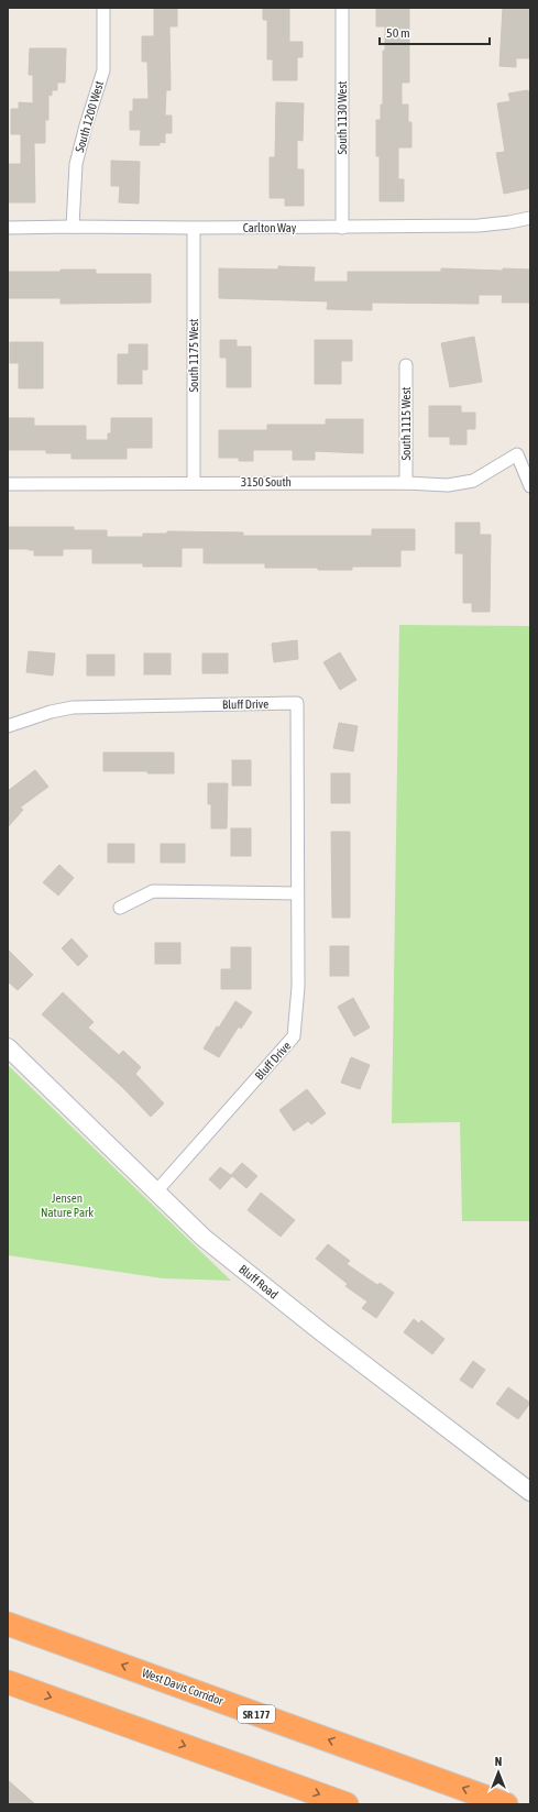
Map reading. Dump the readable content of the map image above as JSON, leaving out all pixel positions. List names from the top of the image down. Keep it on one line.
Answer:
{"streets":{"highway":["West Davis Corridor","SR 177"],"main road":["Bluff Road"],"street":["South 1200 West","South 1130 West","Carlton Way","South 1175 West","South 1115 West","3150 South","Bluff Drive"]},"crossings":[["South 1200 West","Carlton Way"],["South 1130 West","Carlton Way"],["Carlton Way","South 1175 West"],["South 1175 West","3150 South"],["South 1115 West","3150 South"],["Bluff Drive","Bluff Road"]],"parks":["Jensen Nature Park"],"scale_bar":"50 m","north":"top"}
